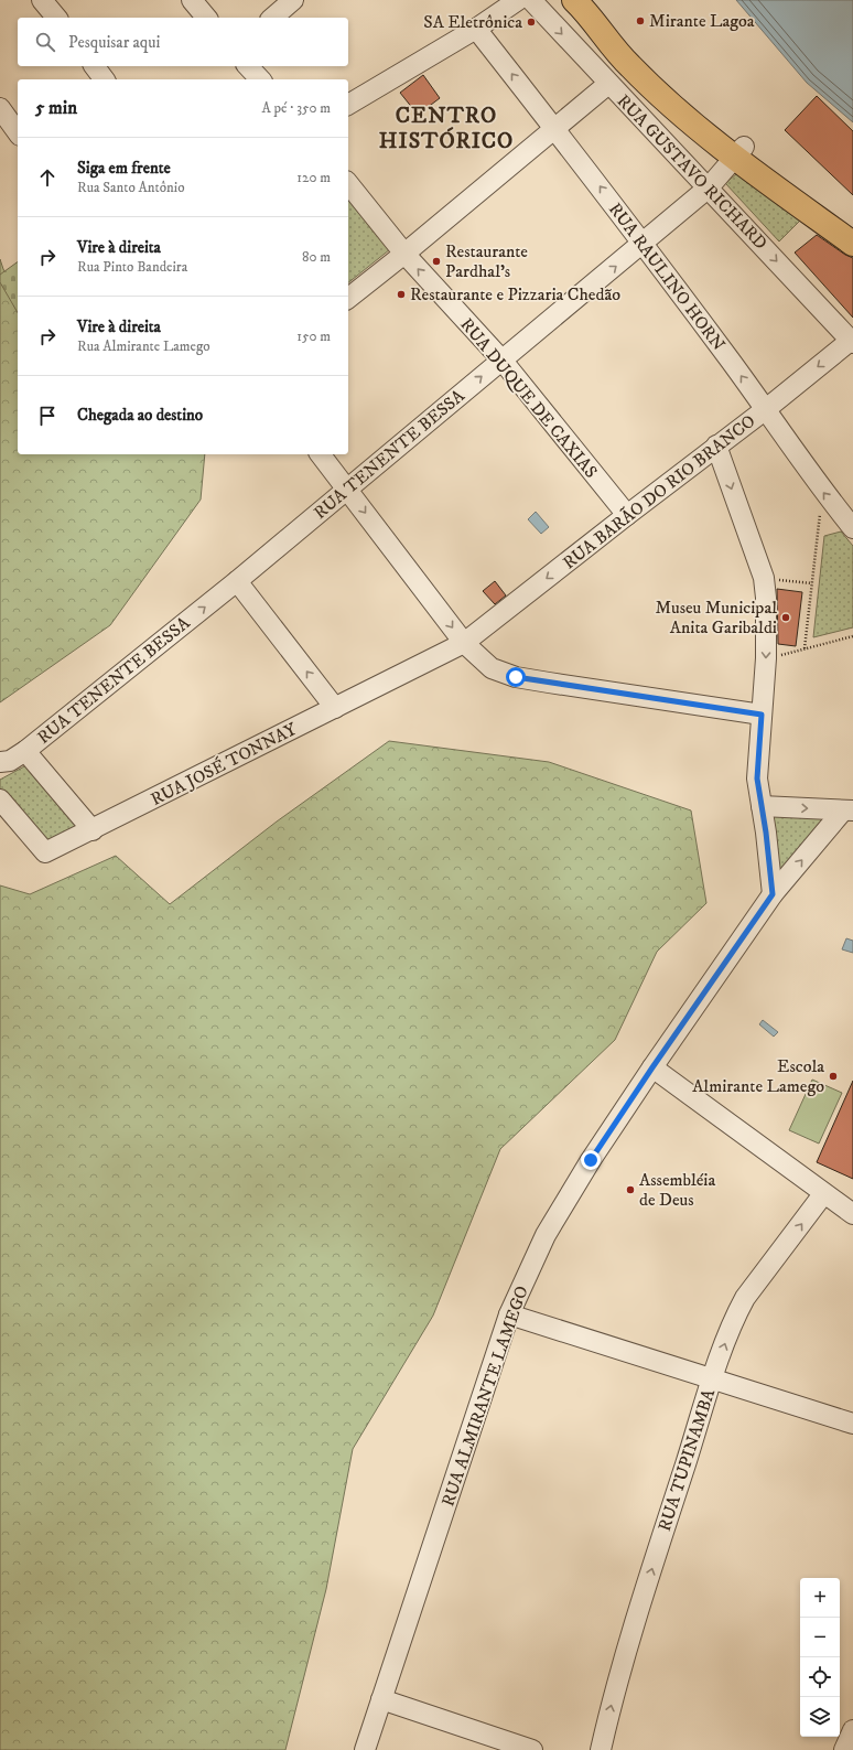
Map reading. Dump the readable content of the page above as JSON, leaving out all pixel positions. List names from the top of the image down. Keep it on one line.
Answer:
{"streets":{"street":["RUA GUSTAVO RICHARD","RUA RAULINO HORN","RUA DUQUE DE CAXIAS","RUA TENENTE BESSA","RUA BARÃO DO RIO BRANCO","RUA JOSÉ TONNAY","RUA ALMIRANTE LAMEGO","RUA TUPINAMBA"]},"crossings":[["RUA GUSTAVO RICHARD","RUA TENENTE BESSA"],["RUA GUSTAVO RICHARD","RUA BARÃO DO RIO BRANCO"],["RUA RAULINO HORN","RUA TENENTE BESSA"],["RUA RAULINO HORN","RUA BARÃO DO RIO BRANCO"],["RUA DUQUE DE CAXIAS","RUA TENENTE BESSA"],["RUA DUQUE DE CAXIAS","RUA BARÃO DO RIO BRANCO"],["RUA BARÃO DO RIO BRANCO","RUA JOSÉ TONNAY"]],"one_way":["RUA GUSTAVO RICHARD","RUA RAULINO HORN","RUA BARÃO DO RIO BRANCO","RUA TUPINAMBA"],"districts":["CENTRO HISTÓRICO"],"places":["Mirante Lagoa","SA Eletrônica","Restaurante Pardhal's","Restaurante e Pizzaria Chedão","Museu Municipal Anita Garibaldi","Escola Almirante Lamego","Assembléia de Deus"],"page":{"search":"Pesquisar aqui","heading":["5 min","A pé · 350 m"],"list":[["Siga em frente","Rua Santo Antônio","120 m"],["Vire à direita","Rua Pinto Bandeira","80 m"],["Vire à direita","Rua Almirante Lamego","150 m"],"Chegada ao destino"],"map_buttons":["+","−"]}}
